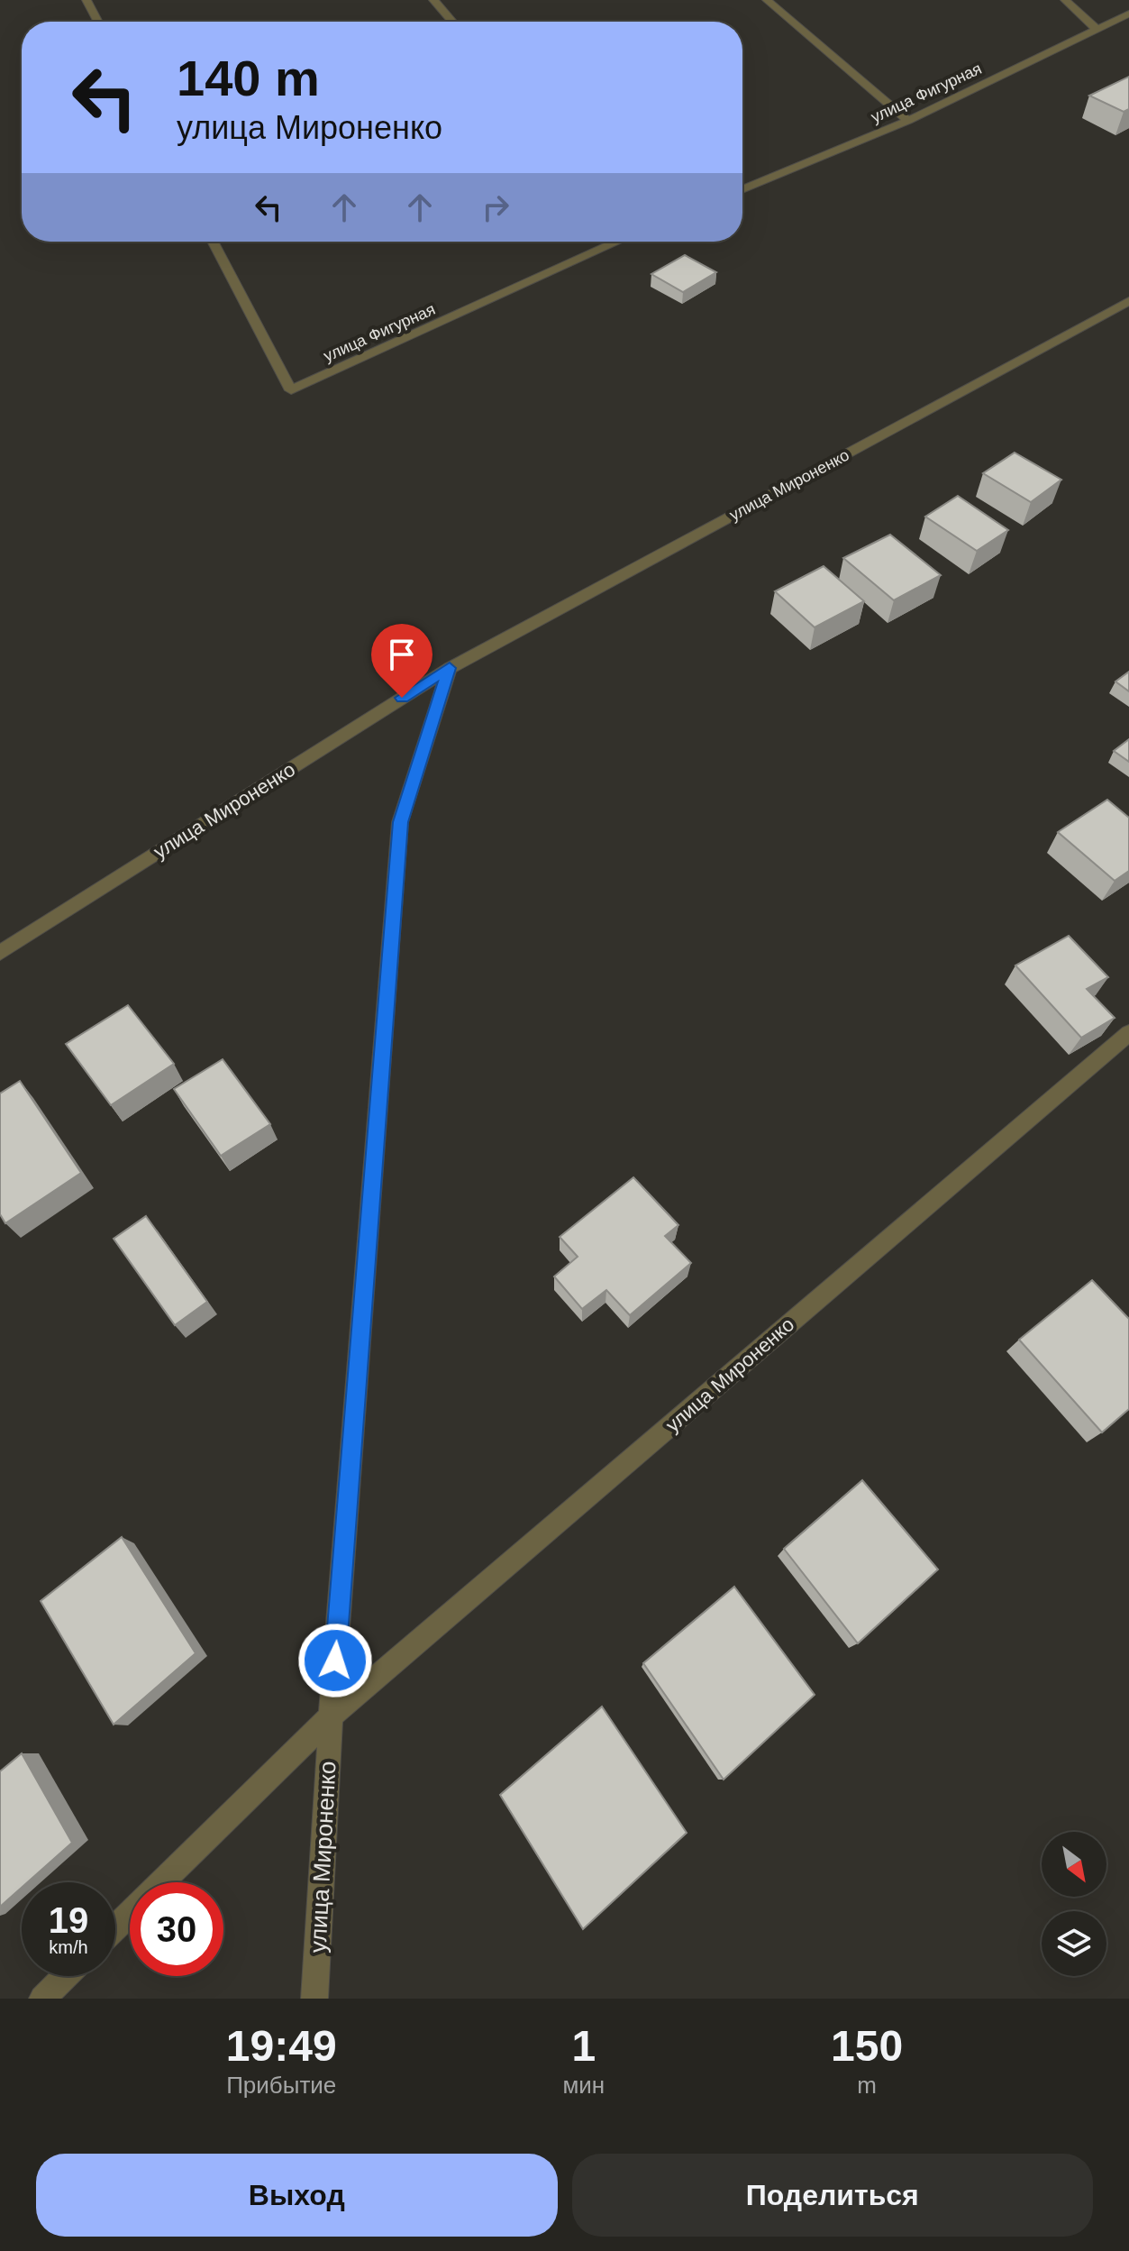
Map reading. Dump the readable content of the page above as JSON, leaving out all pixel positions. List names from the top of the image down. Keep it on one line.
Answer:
{"streets":{"street":["улица Фигурная","улица Мироненко"]},"north":"bottom right","page":{"turn":["140 m","улица Мироненко"],"speed":"19 km/h","limit":"30","eta":["19:49","Прибытие","1","мин","150","m"],"buttons":["Выход","Поделиться"]}}
